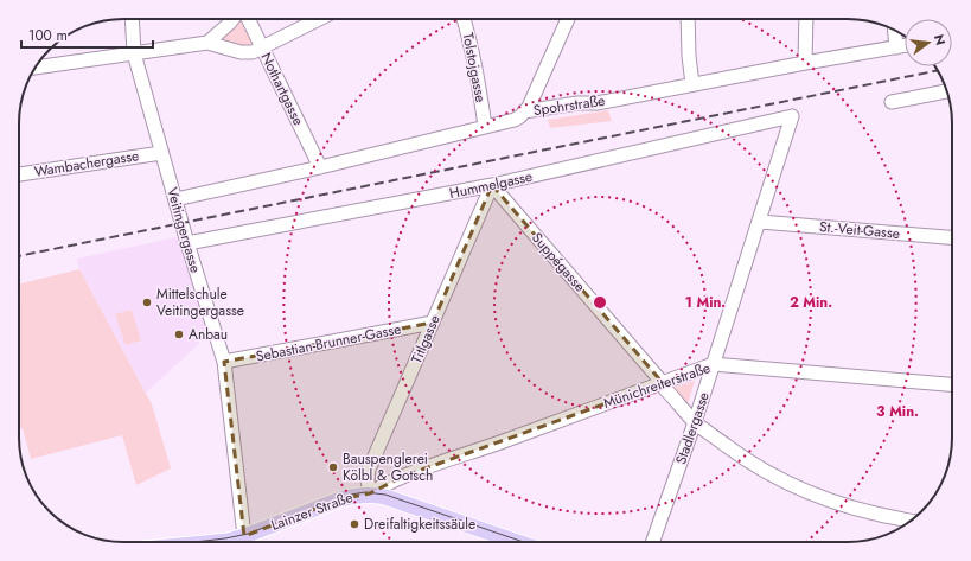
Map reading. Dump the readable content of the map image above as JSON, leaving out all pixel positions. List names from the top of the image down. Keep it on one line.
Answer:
{"streets":{"main road":["Lainzer Straße"],"street":["Tolstojgasse","Nothartgasse","Spohrstraße","Wambachergasse","Hummelgasse","Veitingergasse","St.-Veit-Gasse","Suppégasse","Titlgasse","Sebastian-Brunner-Gasse","Münichreiterstraße","Stadlergasse"]},"crossings":[["Tolstojgasse","Spohrstraße"],["Nothartgasse","Spohrstraße"],["Spohrstraße","Veitingergasse"],["Wambachergasse","Veitingergasse"],["Hummelgasse","Veitingergasse"],["Hummelgasse","Suppégasse"],["Hummelgasse","Titlgasse"],["Hummelgasse","Stadlergasse"],["Veitingergasse","Sebastian-Brunner-Gasse"],["Veitingergasse","Lainzer Straße"],["St.-Veit-Gasse","Stadlergasse"],["Suppégasse","Titlgasse"],["Suppégasse","Münichreiterstraße"],["Suppégasse","Stadlergasse"],["Titlgasse","Sebastian-Brunner-Gasse"],["Titlgasse","Münichreiterstraße"],["Titlgasse","Lainzer Straße"],["Münichreiterstraße","Stadlergasse"],["Münichreiterstraße","Lainzer Straße"]],"places":["Mittelschule Veitingergasse","Anbau","Bauspenglerei Kölbl & Gotsch","Dreifaltigkeitssäule"],"scale_bar":"100 m","north":"right","rings":["1 Min.","2 Min.","3 Min."]}
